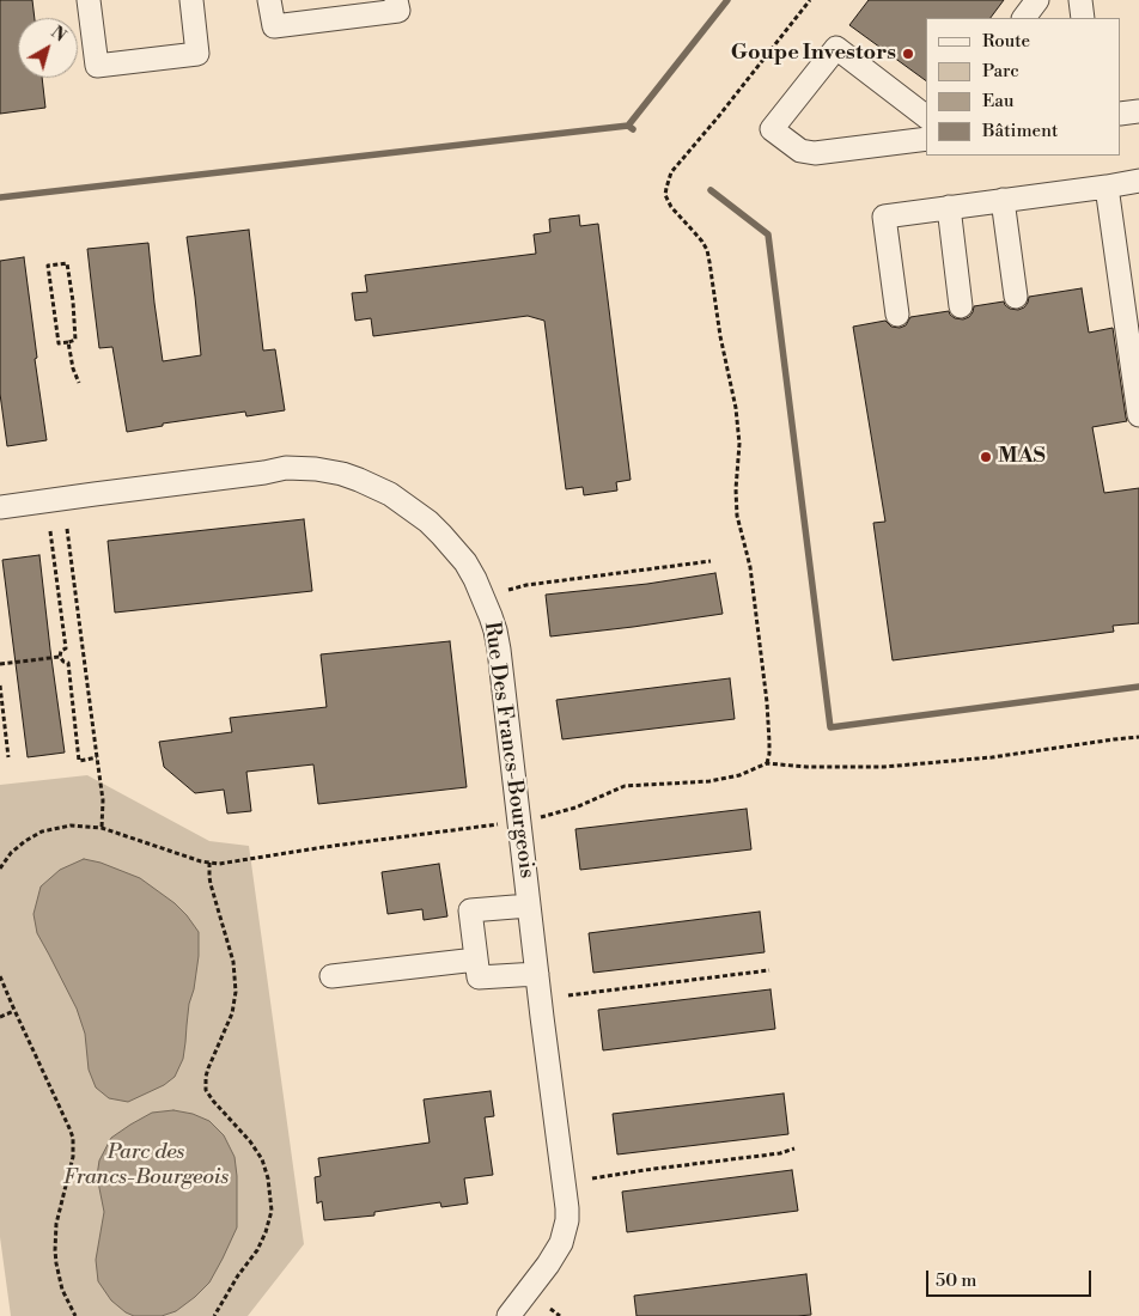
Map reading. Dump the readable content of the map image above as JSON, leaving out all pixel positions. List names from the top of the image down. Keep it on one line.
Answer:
{"streets":{"street":["Rue Des Francs-Bourgeois"]},"parks":["Parc des Francs-Bourgeois"],"places":["Goupe Investors","MAS"],"legend":["Route","Parc","Eau","Bâtiment"],"scale_bar":"50 m","north":"top right"}
